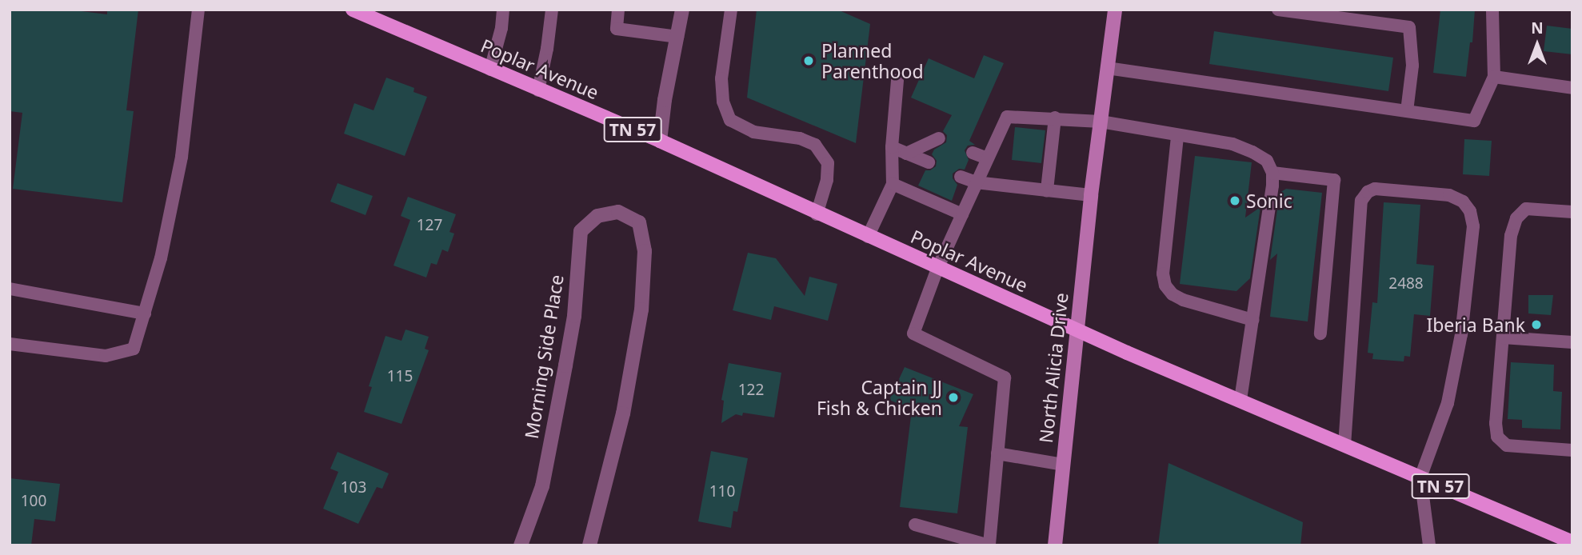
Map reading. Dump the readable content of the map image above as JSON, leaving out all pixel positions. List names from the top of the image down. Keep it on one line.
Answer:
{"streets":{"main road":["Poplar Avenue","TN 57","North Alicia Drive"],"street":["Morning Side Place"]},"crossings":[["Poplar Avenue","North Alicia Drive"]],"places":["Planned Parenthood","Sonic","Iberia Bank","Captain JJ Fish & Chicken"],"house_numbers":["127","2488","115","122","103","110","100"],"north":"top"}
